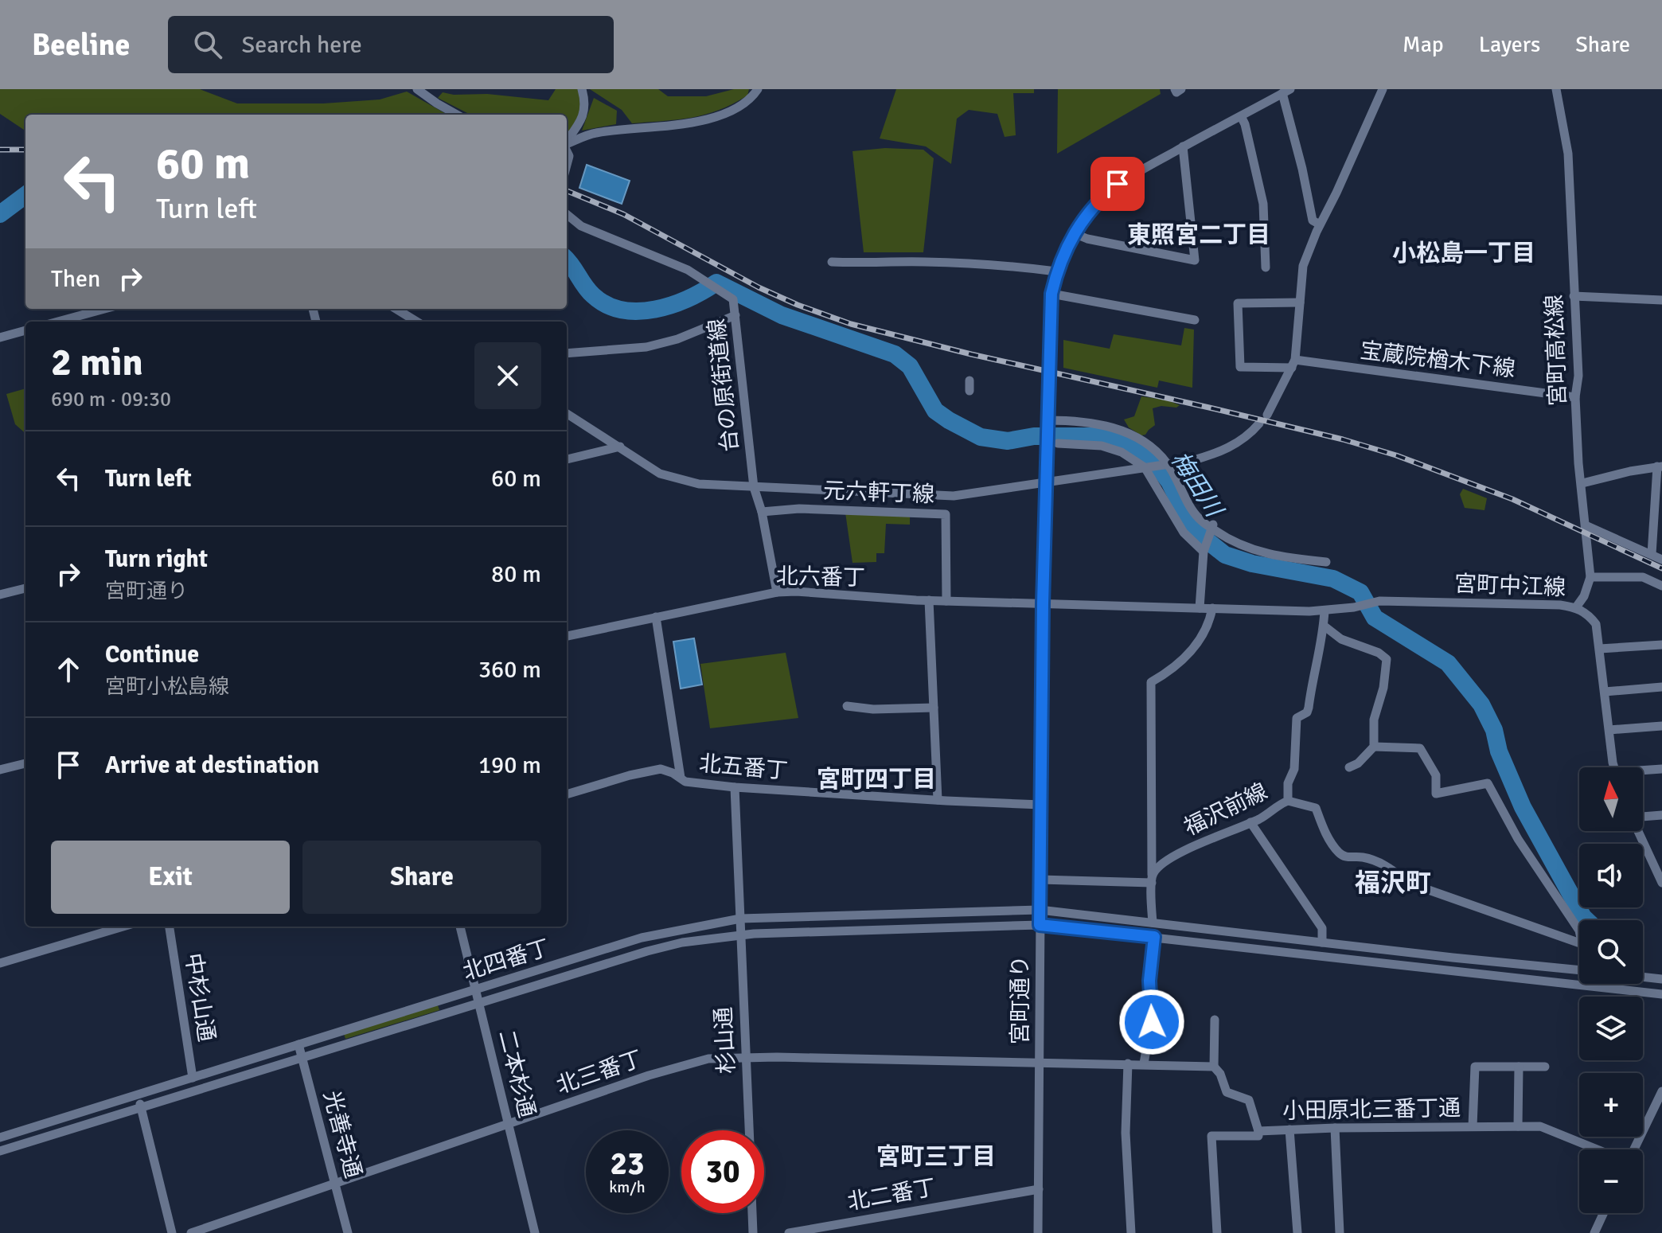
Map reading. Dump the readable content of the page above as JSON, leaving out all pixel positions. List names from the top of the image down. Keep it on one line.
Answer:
{"streets":{"street":["宮町高松線","宝蔵院楢木下線","台の原街道線","元六軒丁線","北六番丁","宮町中江線","北五番丁","福沢前線","北四番丁","中杉山通","宮町通り","杉山通","北三番丁","二本杉通","小田原北三番丁通","光善寺通","北二番丁"]},"crossings":[["宮町高松線","宝蔵院楢木下線"],["宮町高松線","宮町中江線"],["台の原街道線","元六軒丁線"],["台の原街道線","北六番丁"],["元六軒丁線","北六番丁"],["北六番丁","宮町通り"],["宮町中江線","福沢前線"],["北五番丁","宮町通り"],["北五番丁","杉山通"],["北四番丁","中杉山通"],["北四番丁","宮町通り"],["北四番丁","杉山通"],["北四番丁","二本杉通"],["北四番丁","光善寺通"],["宮町通り","北三番丁"],["宮町通り","北二番丁"],["杉山通","北三番丁"],["北三番丁","二本杉通"],["北三番丁","光善寺通"]],"districts":["東照宮二丁目","小松島一丁目","宮町四丁目","福沢町","宮町三丁目"],"water":["梅田川"],"north":"top","page":{"header":"Beeline","search":"Search here","nav":["Map","Layers","Share"],"turn":["60 m","Turn left"],"then":"Then","heading":["2 min","690 m · 09:30"],"list":[{"name":"Turn left","value":"60 m"},{"name":"Turn right","note":"宮町通り","value":"80 m"},{"name":"Continue","note":"宮町小松島線","value":"360 m"},{"name":"Arrive at destination","value":"190 m"}],"map_buttons":["+","−"],"buttons":["Exit","Share"],"speed":"23 km/h","limit":"30"}}
